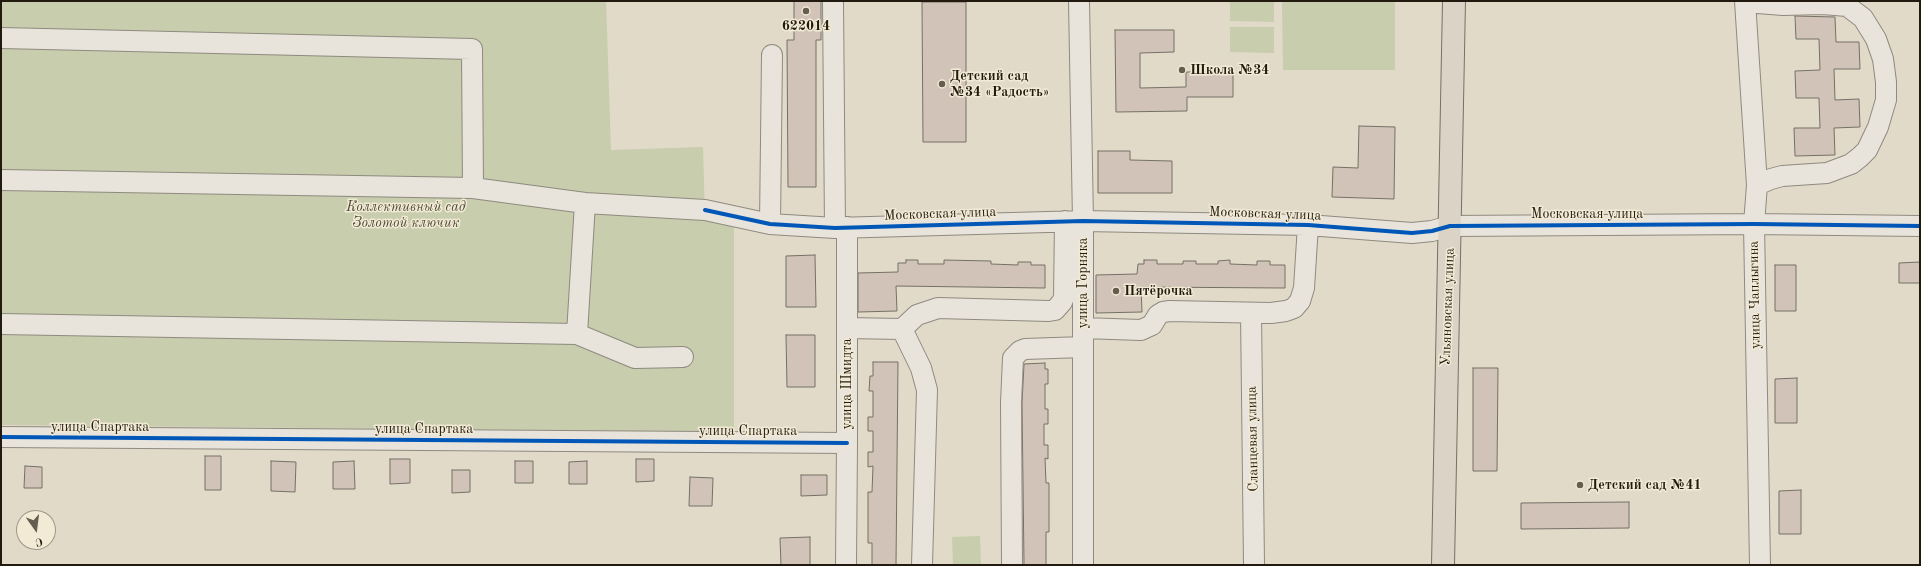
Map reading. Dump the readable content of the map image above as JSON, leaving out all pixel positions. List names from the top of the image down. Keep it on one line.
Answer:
{"streets":{"main road":["Ульяновская улица"],"street":["Московская улица","улица Горняка","улица Чаплыгина","улица Шмидта","улица Спартака","Сланцевая улица"]},"crossings":[["Московская улица","улица Горняка"],["Московская улица","улица Чаплыгина"],["Московская улица","Ульяновская улица"],["Московская улица","улица Шмидта"],["улица Шмидта","улица Спартака"]],"parks":["Коллективный сад Золотой ключик"],"places":["622014","Школа №34","Детский сад №34 «Радость»","Пятёрочка","Детский сад №41"],"north":"bottom"}
